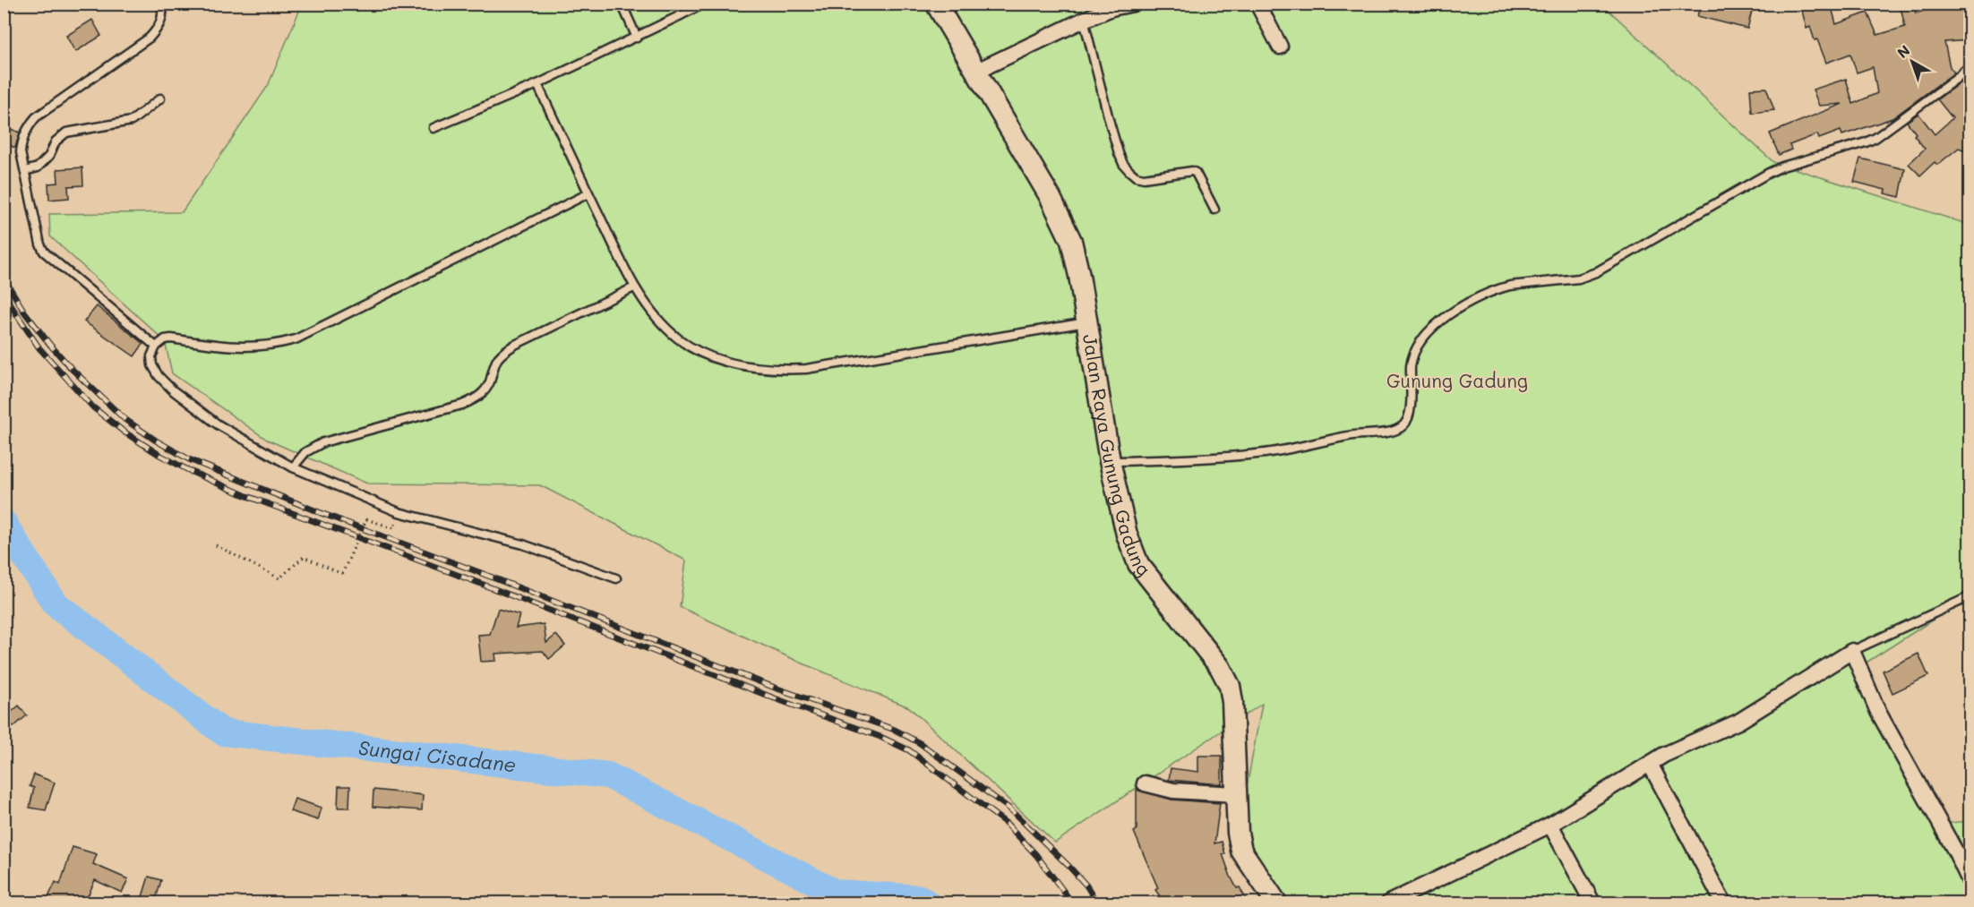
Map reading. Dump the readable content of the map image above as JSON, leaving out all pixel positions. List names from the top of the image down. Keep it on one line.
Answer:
{"streets":{"street":["Jalan Raya Gunung Gadung"]},"water":["Sungai Cisadane"],"parks":["Gunung Gadung"],"north":"top left"}
